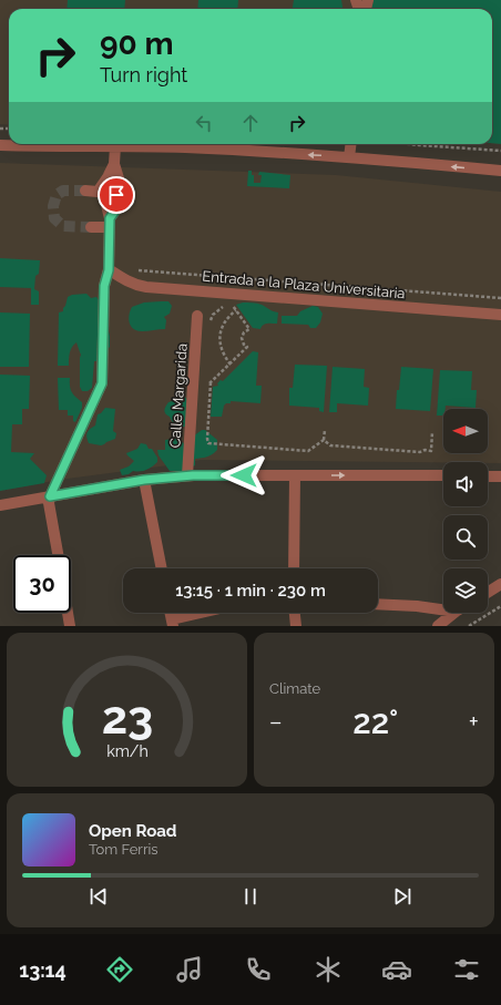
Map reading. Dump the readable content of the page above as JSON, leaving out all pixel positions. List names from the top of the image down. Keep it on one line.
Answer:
{"streets":{"street":["Entrada a la Plaza Universitaria","Calle Margarida"]},"north":"left","page":{"turn":["90 m","Turn right"],"limit":"30","trip":"13:15 · 1 min · 230 m","tile":"Climate","heat":["−","22°","+"],"song":["Open Road","Tom Ferris"],"tabs":"13:14","gauge":["23","km/h"]}}
